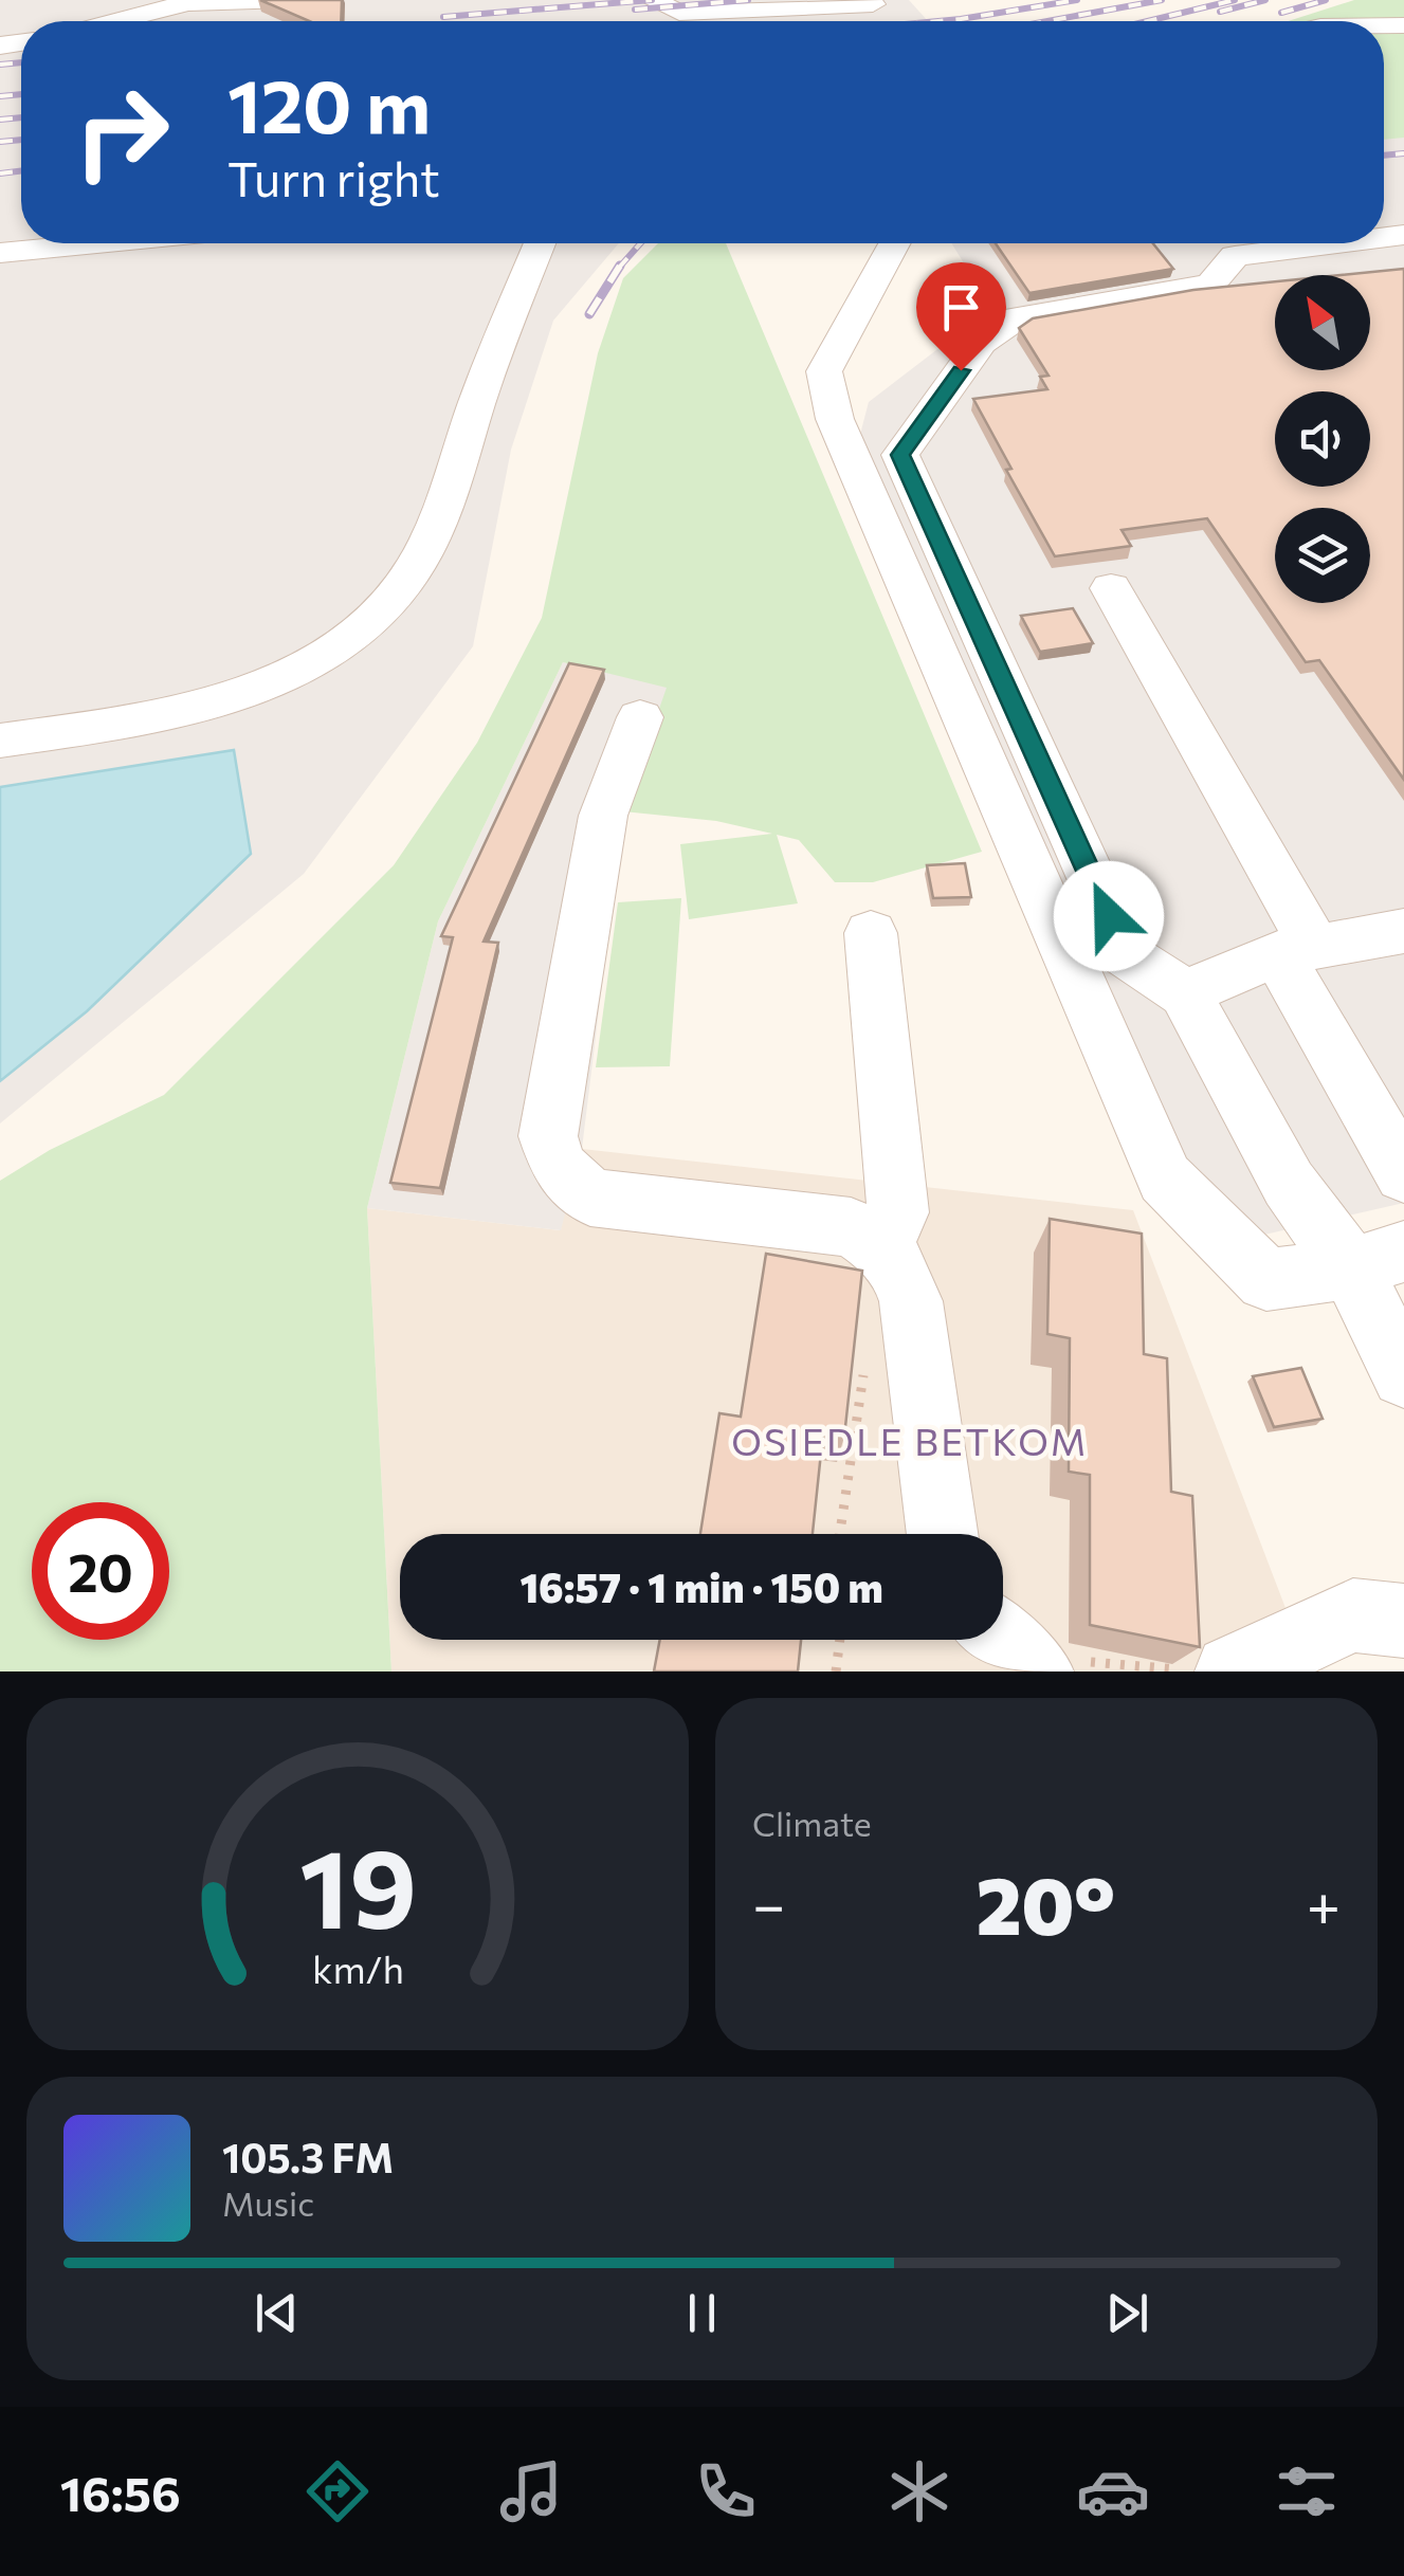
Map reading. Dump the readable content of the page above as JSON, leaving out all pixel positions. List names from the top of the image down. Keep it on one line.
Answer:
{"districts":["OSIEDLE BETKOM"],"north":"top left","page":{"turn":["120 m","Turn right"],"limit":"20","trip":"16:57 · 1 min · 150 m","tile":"Climate","heat":["−","20°","+"],"song":["105.3 FM","Music"],"tabs":"16:56","gauge":["19","km/h"]}}
